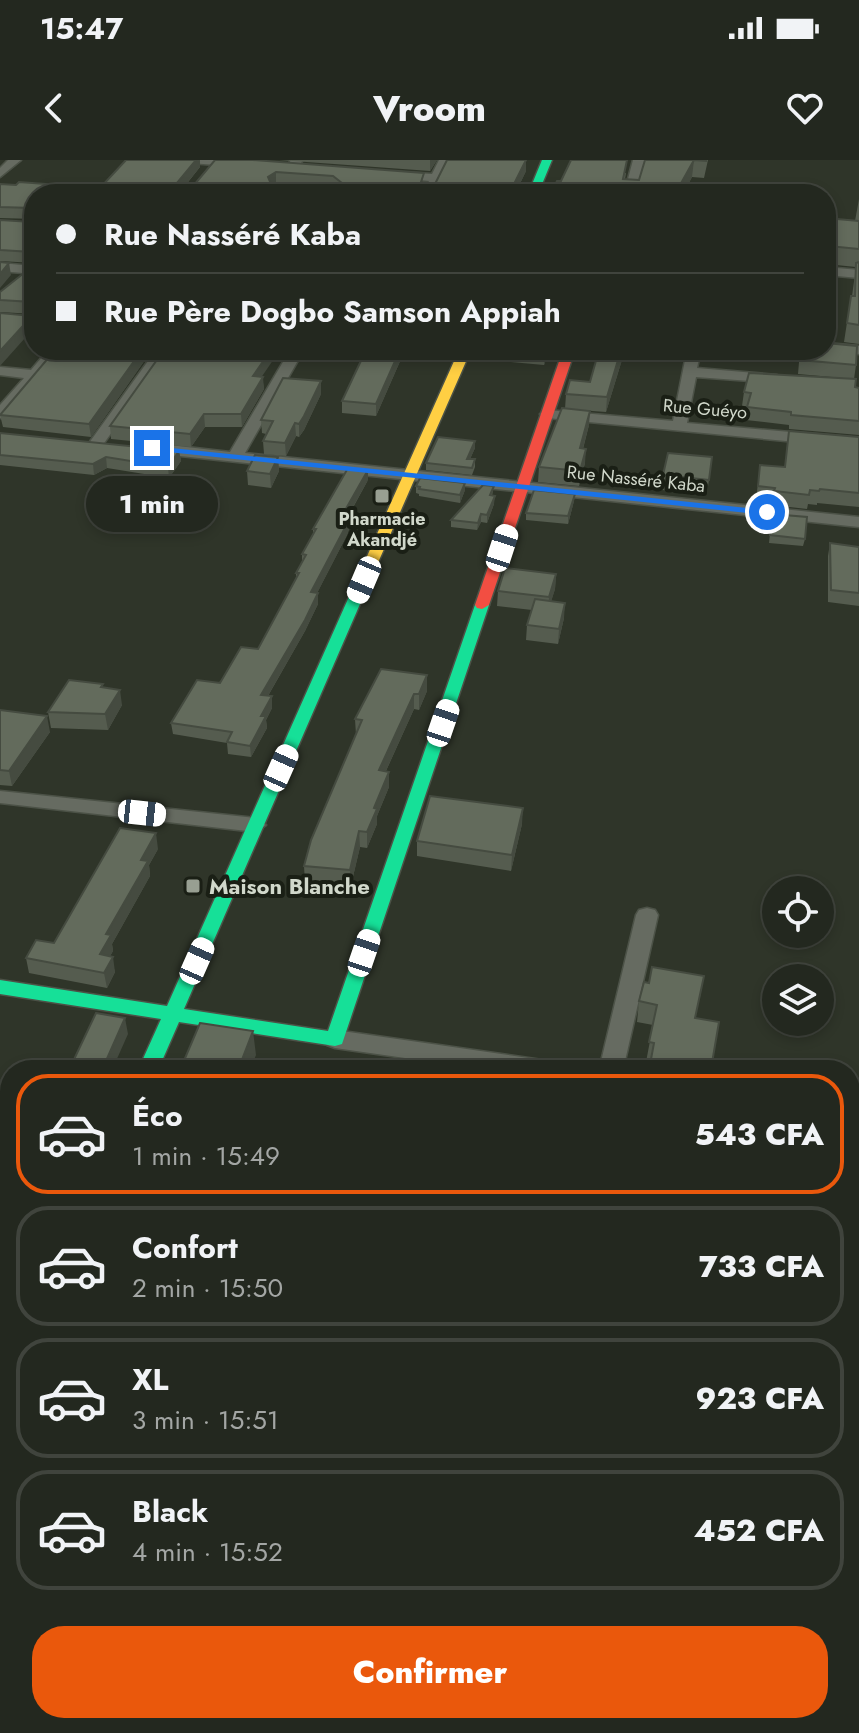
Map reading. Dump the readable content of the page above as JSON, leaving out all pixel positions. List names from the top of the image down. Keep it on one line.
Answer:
{"streets":{"street":["Rue Guéyo","Rue Nasséré Kaba"]},"places":{"transit":["Pharmacie Akandjé","Maison Blanche"]},"page":{"status":"15:47","header":"Vroom","banner":["Rue Nasséré Kaba","Rue Père Dogbo Samson Appiah"],"bubble":"1 min","list":[{"name":"Éco","note":"1 min · 15:49","value":"543 CFA"},{"name":"Confort","note":"2 min · 15:50","value":"733 CFA"},{"name":"XL","note":"3 min · 15:51","value":"923 CFA"},{"name":"Black","note":"4 min · 15:52","value":"452 CFA"}],"buttons":"Confirmer"}}
